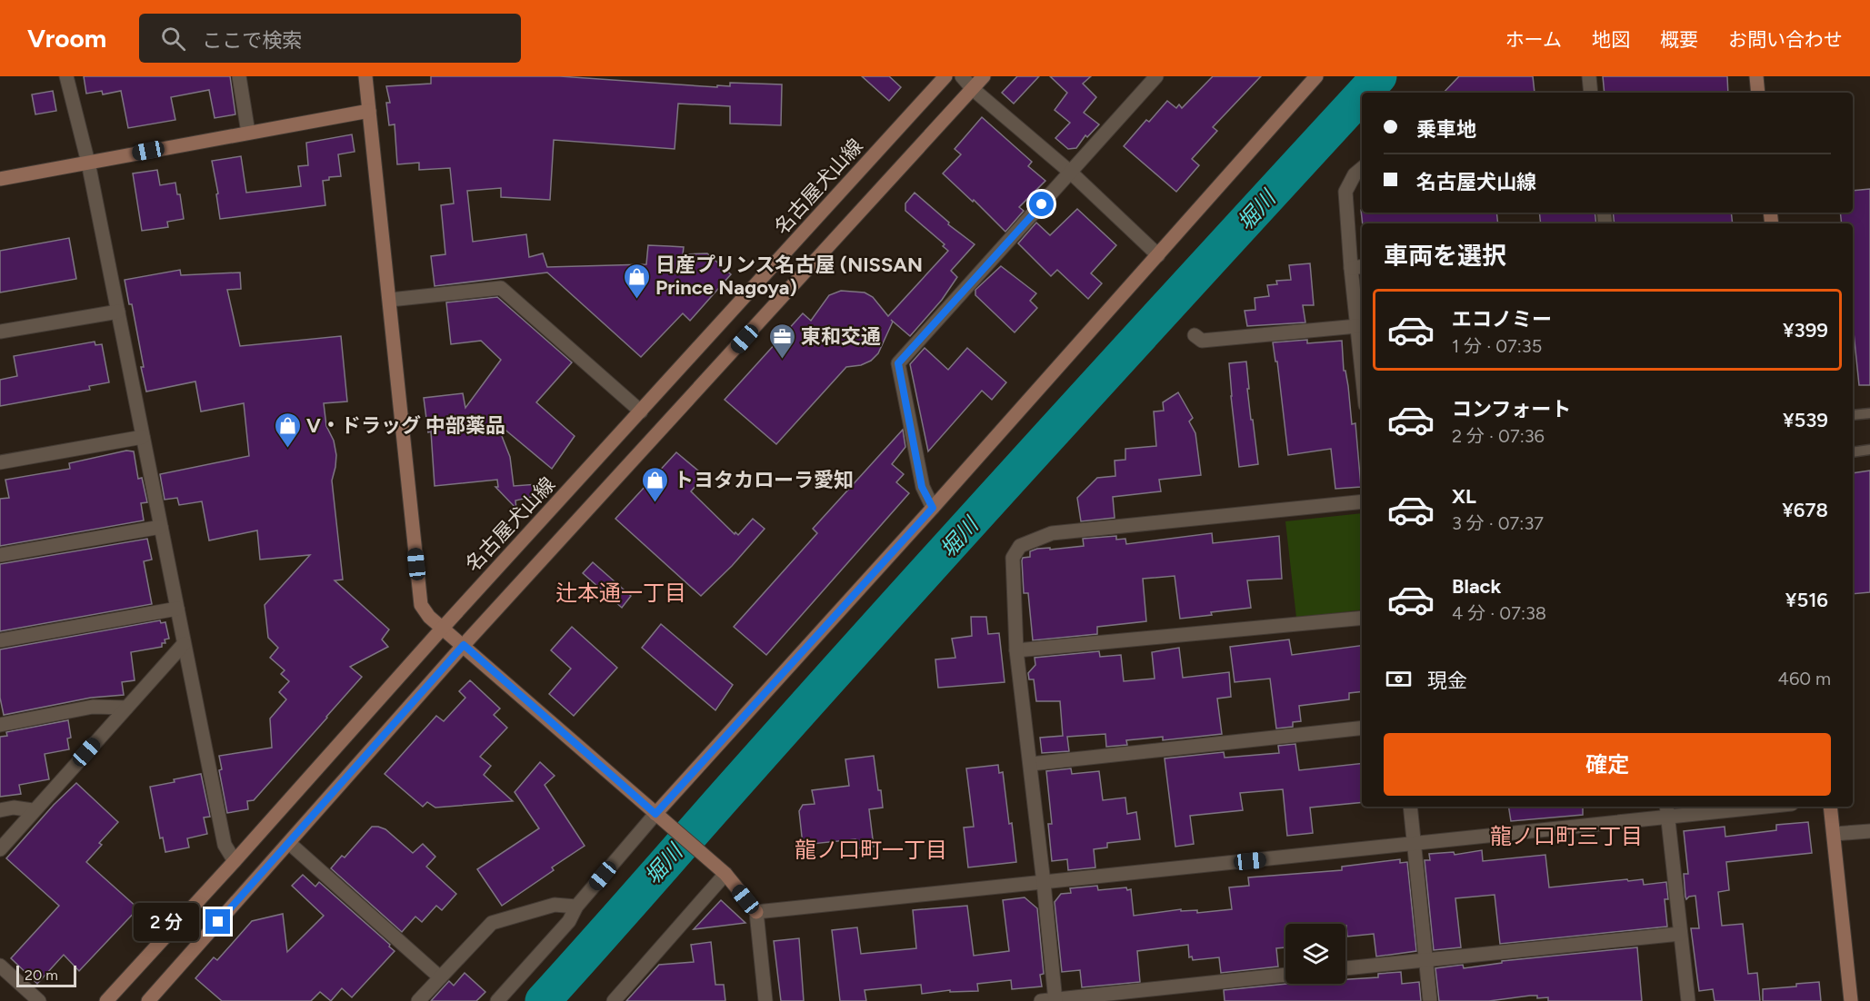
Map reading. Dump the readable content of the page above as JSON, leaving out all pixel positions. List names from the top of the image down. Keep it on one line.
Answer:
{"streets":{"street":["名古屋犬山線"]},"districts":["辻本通一丁目","龍ノ口町三丁目","龍ノ口町一丁目"],"water":["堀川"],"places":{"shop":["日産プリンス名古屋 (NISSAN Prince Nagoya)","V・ドラッグ 中部薬品","トヨタカローラ愛知"],"office":["東和交通"]},"scale_bar":"20 m","page":{"header":"Vroom","search":"ここで検索","nav":["ホーム","地図","概要","お問い合わせ"],"banner":["乗車地","名古屋犬山線"],"heading":"車両を選択","list":[{"name":"エコノミー","note":"1 分 · 07:35","value":"¥399"},{"name":"コンフォート","note":"2 分 · 07:36","value":"¥539"},{"name":"XL","note":"3 分 · 07:37","value":"¥678"},{"name":"Black","note":"4 分 · 07:38","value":"¥516"}],"pay":["現金","460 m"],"buttons":"確定","bubble":"2 分","scale":"20 m"}}
